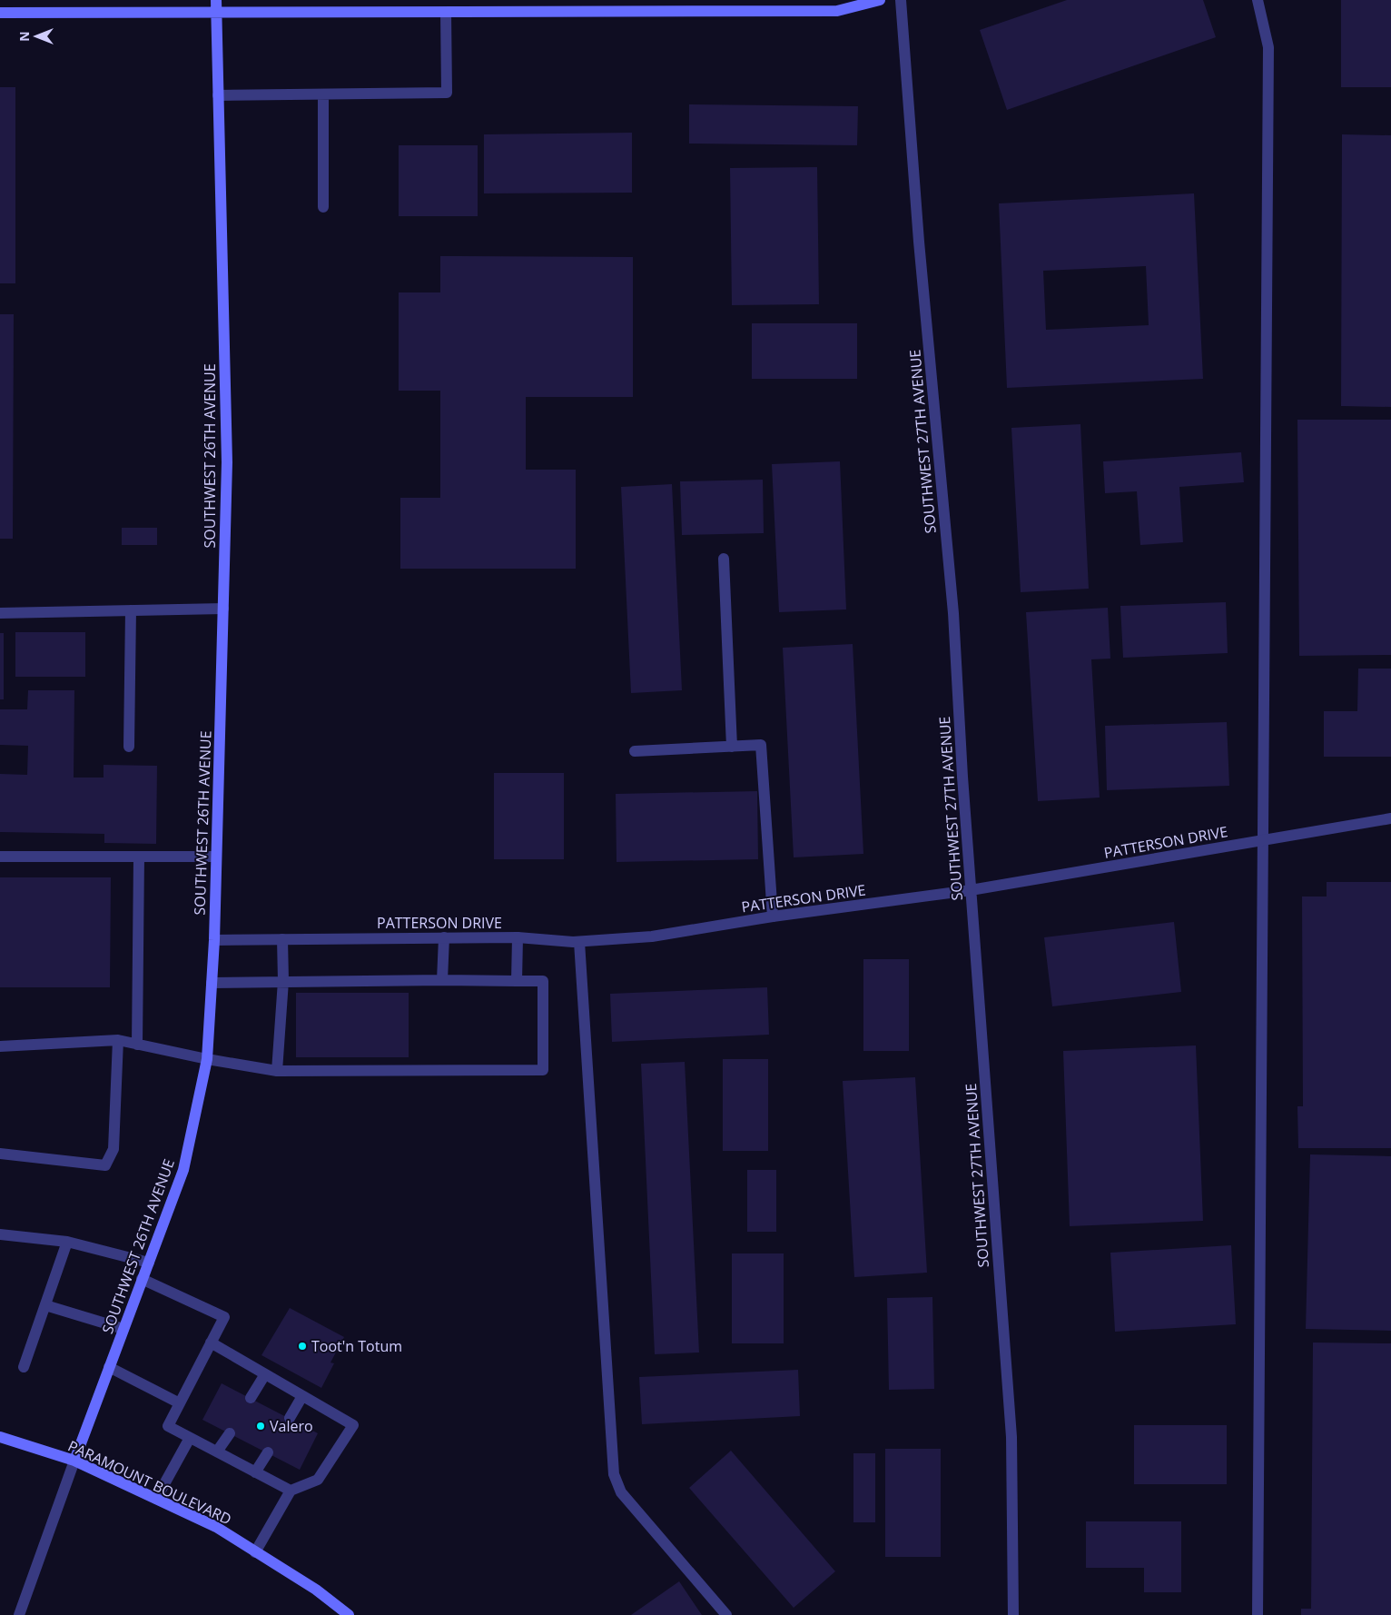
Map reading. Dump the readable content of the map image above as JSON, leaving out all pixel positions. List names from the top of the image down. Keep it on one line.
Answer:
{"streets":{"main road":["SOUTHWEST 26TH AVENUE","PARAMOUNT BOULEVARD"],"street":["SOUTHWEST 27TH AVENUE","PATTERSON DRIVE"]},"crossings":[["SOUTHWEST 27TH AVENUE","PATTERSON DRIVE"],["SOUTHWEST 26TH AVENUE","PATTERSON DRIVE"],["SOUTHWEST 26TH AVENUE","PARAMOUNT BOULEVARD"]],"places":["Toot'n Totum","Valero"],"north":"left"}
